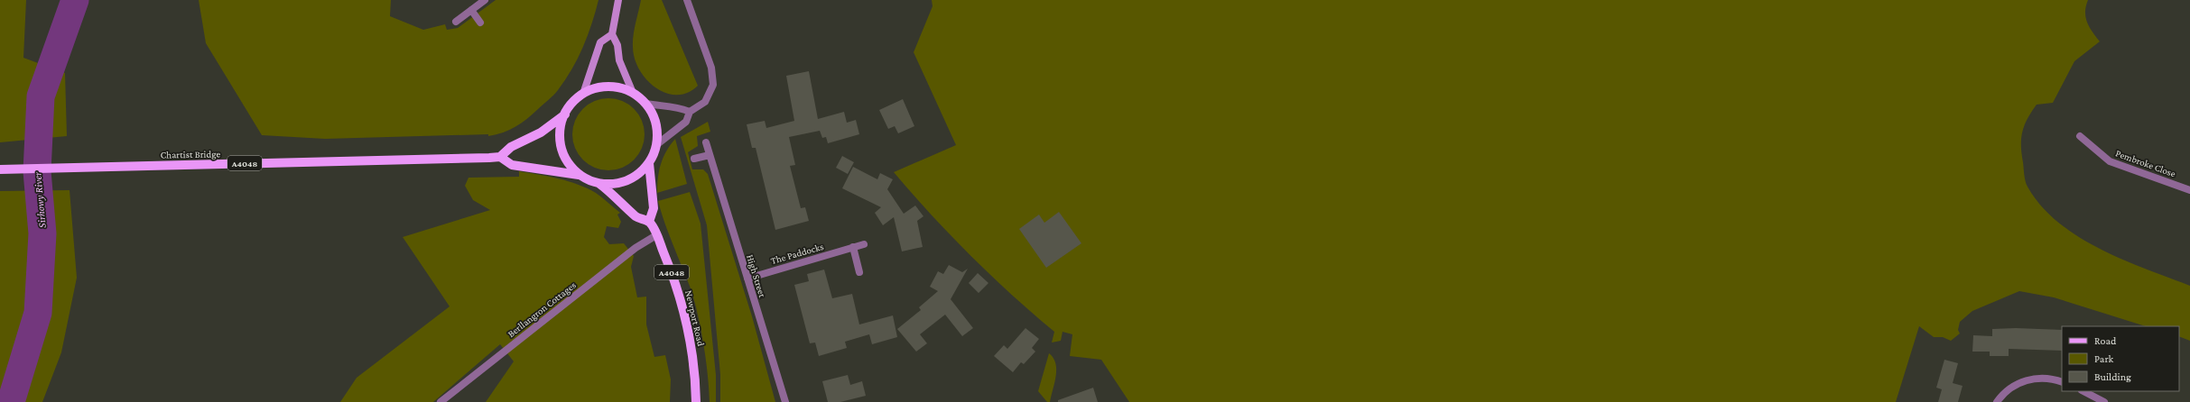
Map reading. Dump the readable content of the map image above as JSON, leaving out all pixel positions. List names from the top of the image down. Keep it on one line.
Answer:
{"streets":{"main road":["Chartist Bridge","A4048","Newport Road"],"street":["Pembroke Close","The Paddocks","High Street","Berllangron Cottages"]},"crossings":[["The Paddocks","High Street"],["Berllangron Cottages","Newport Road"]],"water":["Sirhowy River"],"legend":["Road","Park","Building"]}
